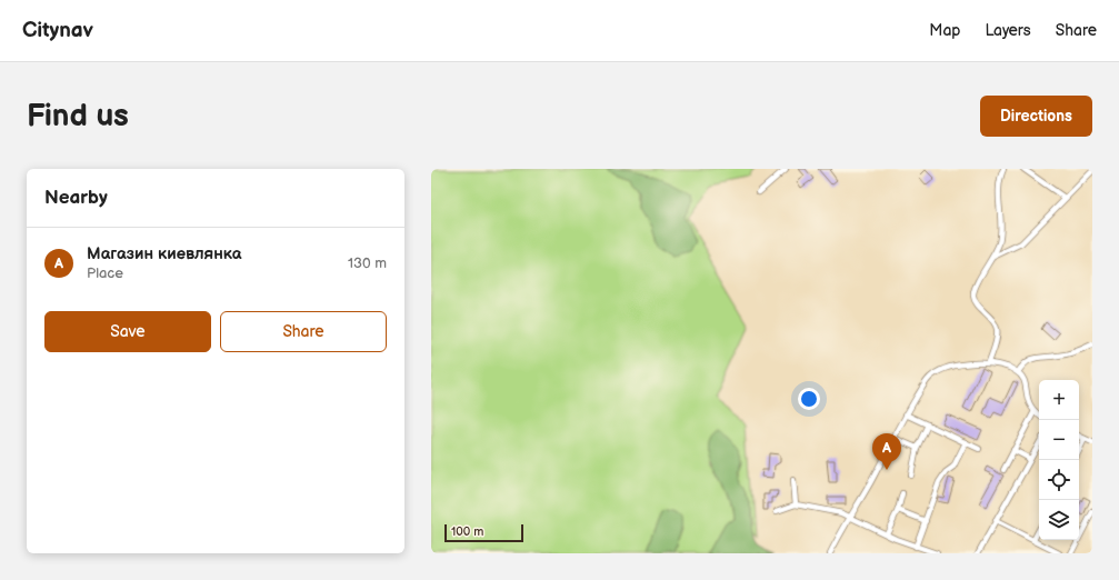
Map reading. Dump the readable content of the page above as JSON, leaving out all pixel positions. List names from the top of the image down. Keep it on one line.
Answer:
{"scale_bar":"100 m","page":{"header":"Citynav","nav":["Map","Layers","Share"],"buttons":["Directions",["Save","Share"]],"title":"Find us","heading":"Nearby","list":[{"mark":"A","name":"Магазин киевлянка","note":"Place","value":"130 m"}],"map_buttons":["+","−"],"pins":"A","scale":"100 m"}}
